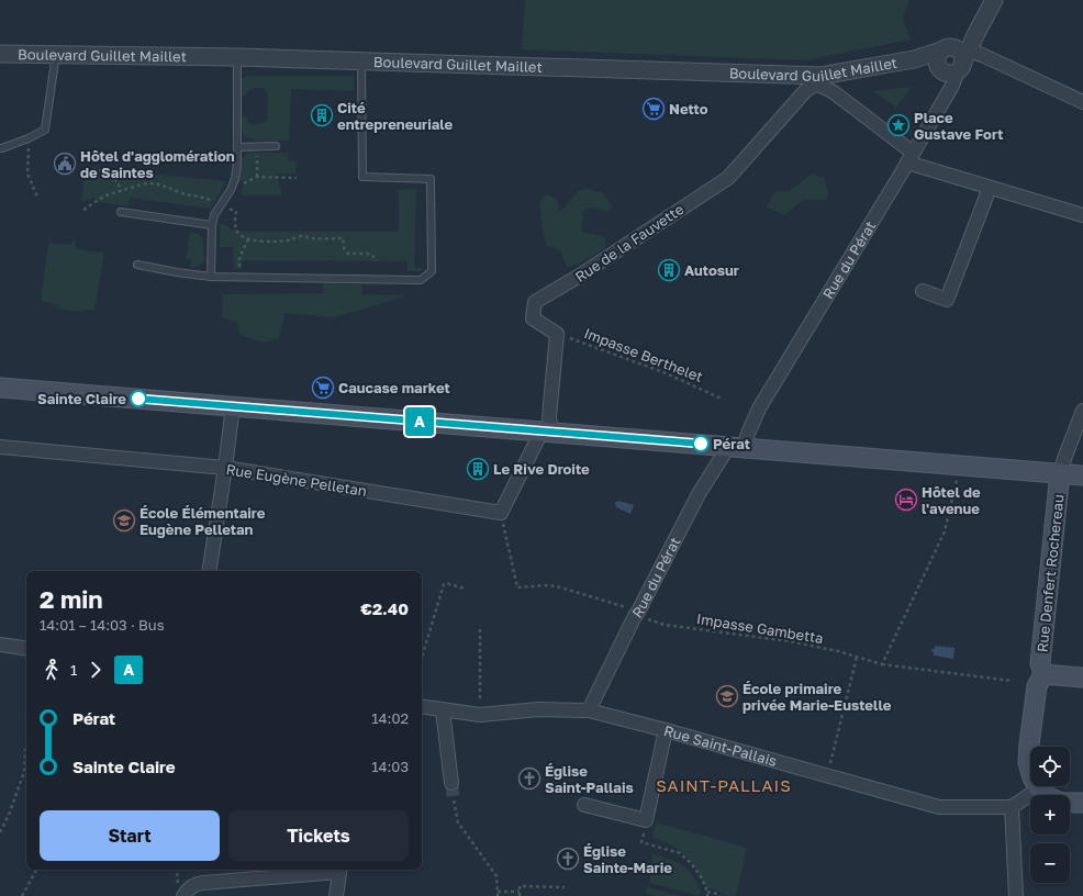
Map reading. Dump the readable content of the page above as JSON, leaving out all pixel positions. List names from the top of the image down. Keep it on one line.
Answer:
{"streets":{"main road":["Rue Denfert Rochereau"],"street":["Boulevard Guillet Maillet","Rue de la Fauvette","Rue du Pérat","Rue Eugène Pelletan","Rue Saint-Pallais"],"path":["Impasse Berthelet","Impasse Gambetta"]},"crossings":[["Boulevard Guillet Maillet","Rue de la Fauvette"],["Rue de la Fauvette","Impasse Berthelet"],["Rue du Pérat","Impasse Gambetta"],["Rue du Pérat","Rue Saint-Pallais"],["Rue Eugène Pelletan","Impasse Gambetta"]],"districts":["SAINT-PALLAIS"],"places":{"supermarket":["Netto","Caucase market"],"building":["Cité entrepreneuriale","Autosur","Le Rive Droite"],"place":["Place Gustave Fort"],"public building":["Hôtel d'agglomération de Saintes"],"other":["Sainte Claire","Pérat"],"hotel":["Hôtel de l'avenue"],"school or university":["École Élémentaire Eugène Pelletan","École primaire privée Marie-Eustelle"],"church":["Église Saint-Pallais","Église Sainte-Marie"]},"lines":["bus line A"],"page":{"on_map":"A","heading":["2 min","14:01 – 14:03 · Bus","€2.40"],"legs":["1","A"],"list":[{"name":"Pérat","value":"14:02"},{"name":"Sainte Claire","value":"14:03"}],"map_buttons":["+","−"],"buttons":["Start","Tickets"]}}
